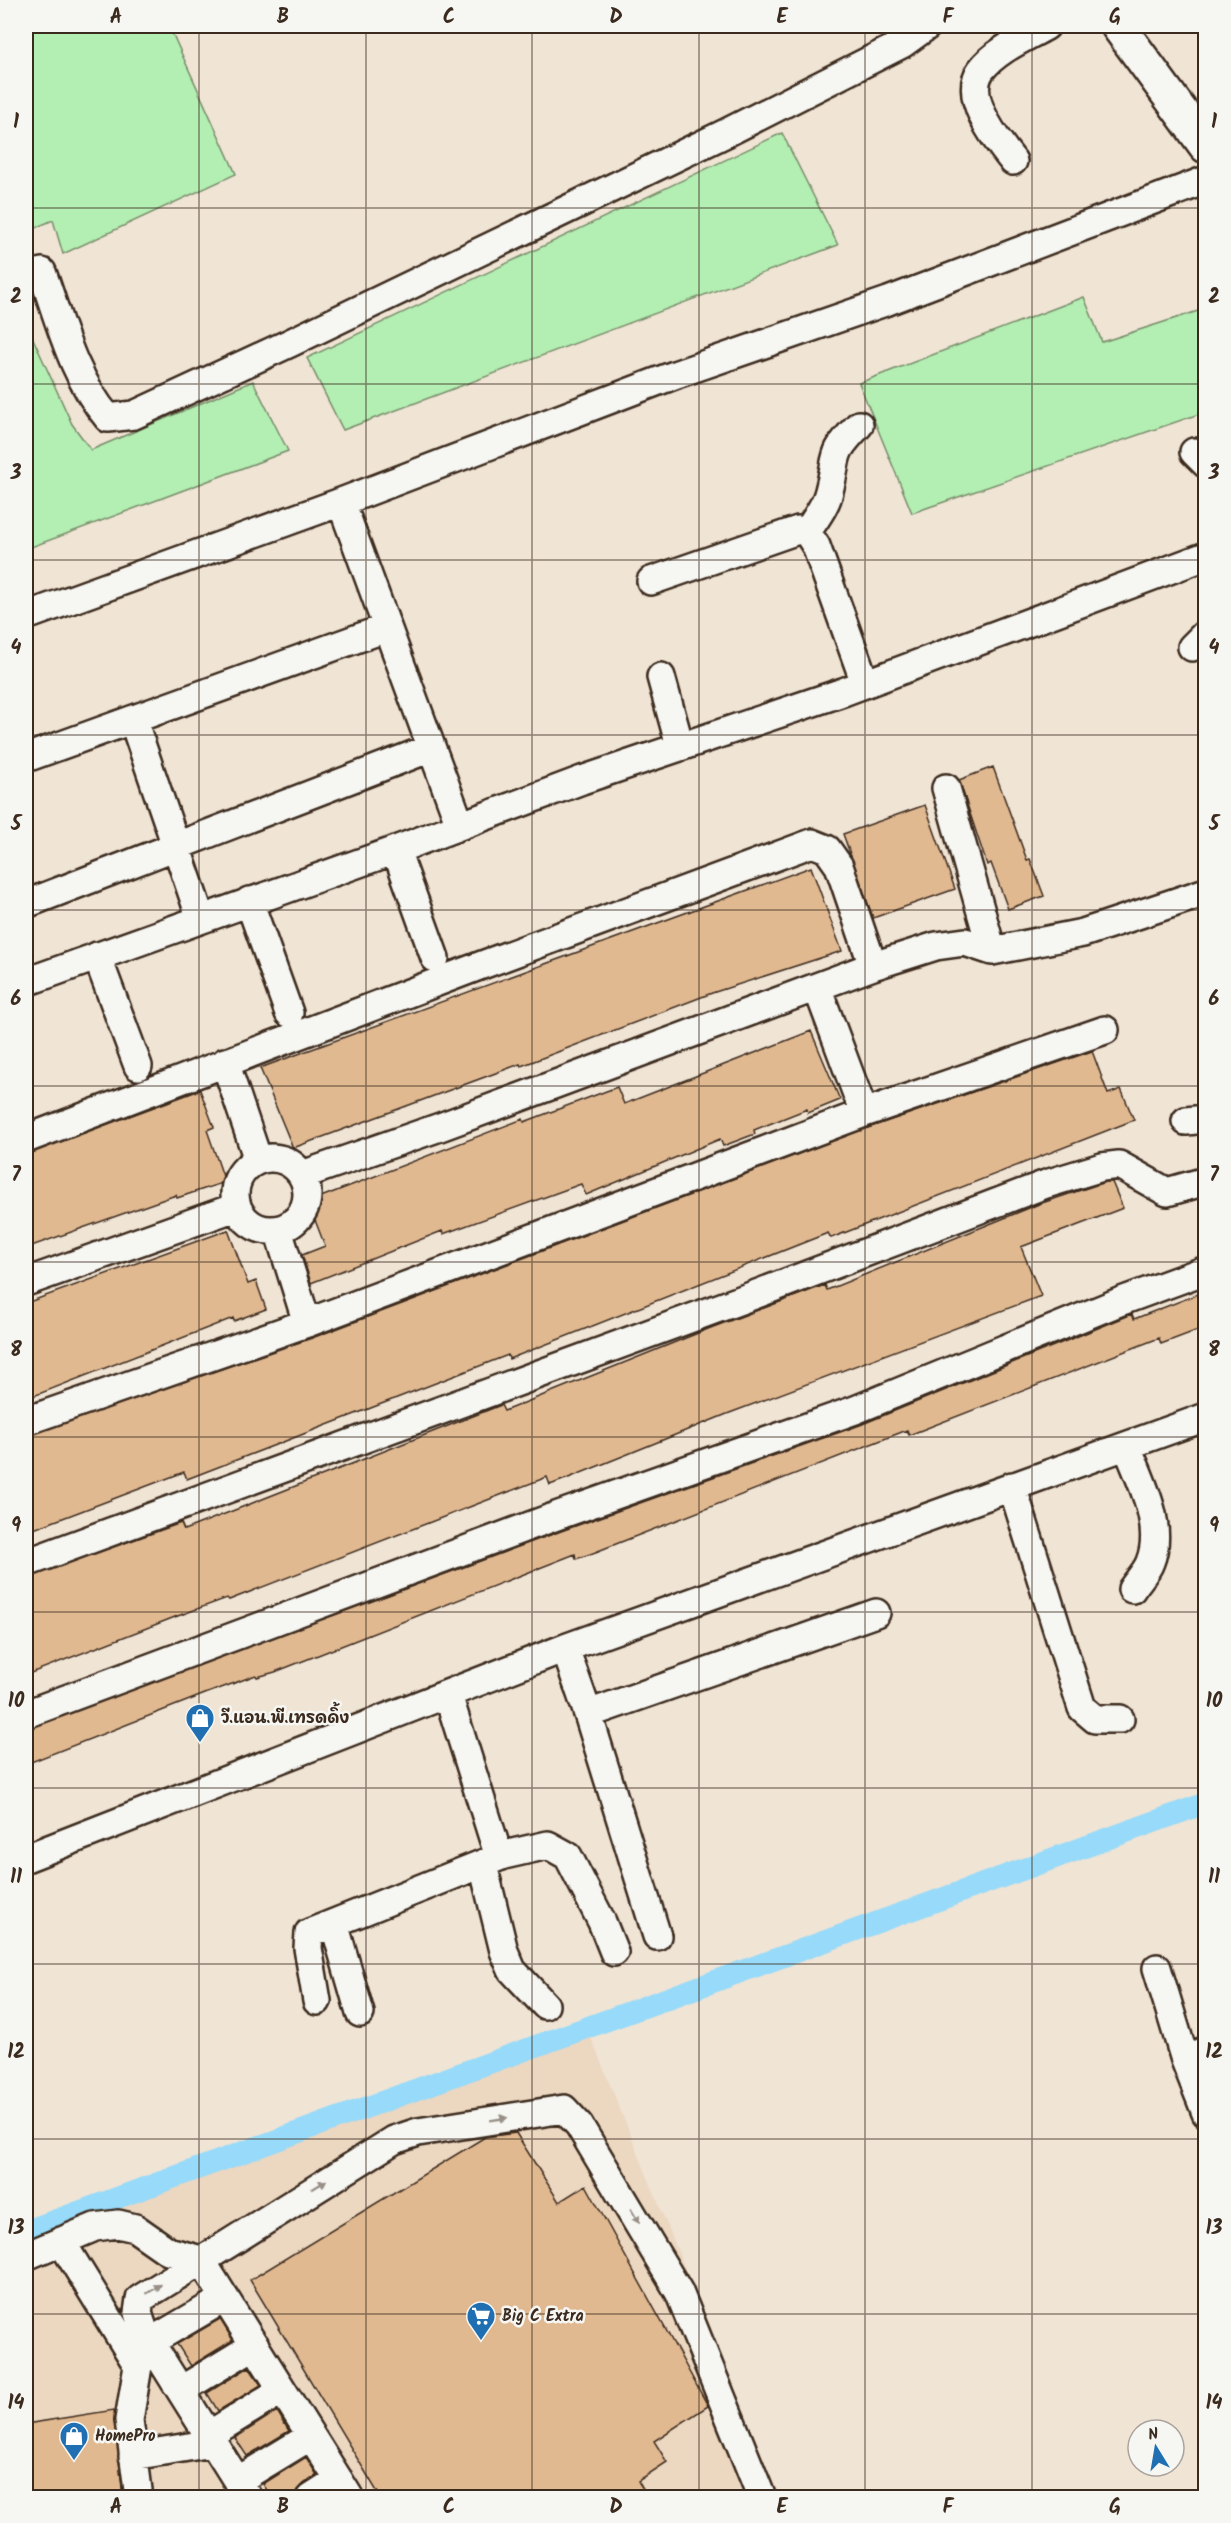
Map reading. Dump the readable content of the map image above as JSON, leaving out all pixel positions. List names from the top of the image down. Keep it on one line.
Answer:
{"places":{"shop":["วี.แอน.พี.เทรดดิ้ง","HomePro"],"supermarket":["Big C Extra"]},"north":"top","grid":{"columns":["A","B","C","D","E","F","G"],"rows":["1","2","3","4","5","6","7","8","9","10","11","12","13","14"]}}
